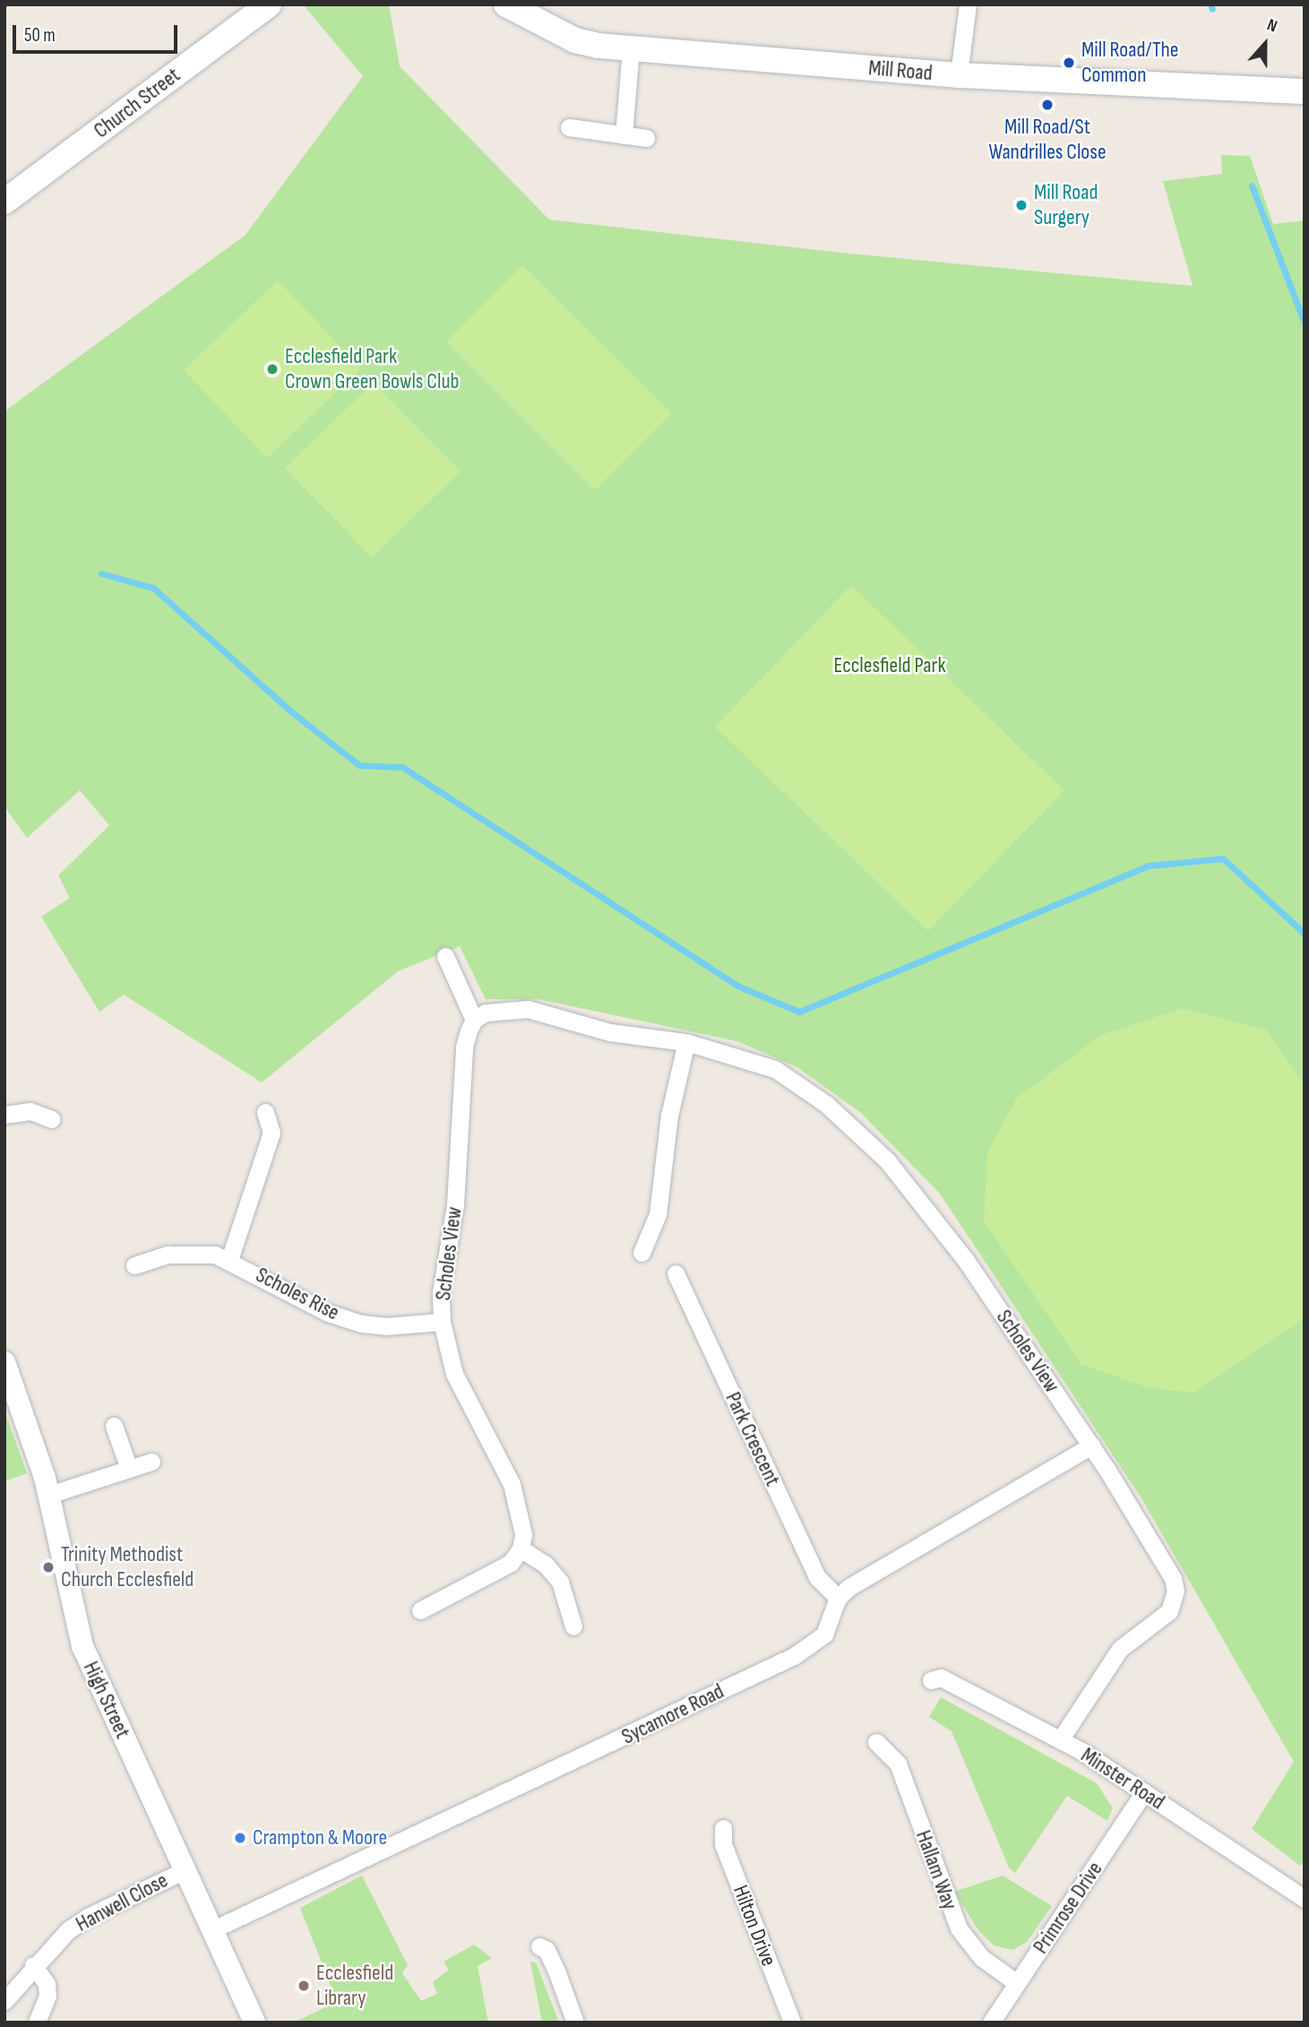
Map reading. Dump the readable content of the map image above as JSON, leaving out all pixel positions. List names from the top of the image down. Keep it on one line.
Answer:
{"streets":{"main road":["Mill Road","Church Street"],"street":["Scholes View","Scholes Rise","Park Crescent","High Street","Sycamore Road","Minster Road","Hallam Way","Hanwell Close","Primrose Drive","Hilton Drive"]},"crossings":[["Scholes View","Scholes Rise"],["Scholes View","Minster Road"],["Park Crescent","Sycamore Road"],["High Street","Sycamore Road"],["High Street","Hanwell Close"],["Minster Road","Primrose Drive"],["Hallam Way","Primrose Drive"]],"parks":["Ecclesfield Park"],"places":["Mill Road/The Common","Mill Road/St Wandrilles Close","Mill Road Surgery","Ecclesfield Park Crown Green Bowls Club","Trinity Methodist Church Ecclesfield","Crampton & Moore","Ecclesfield Library"],"scale_bar":"50 m","north":"top"}
